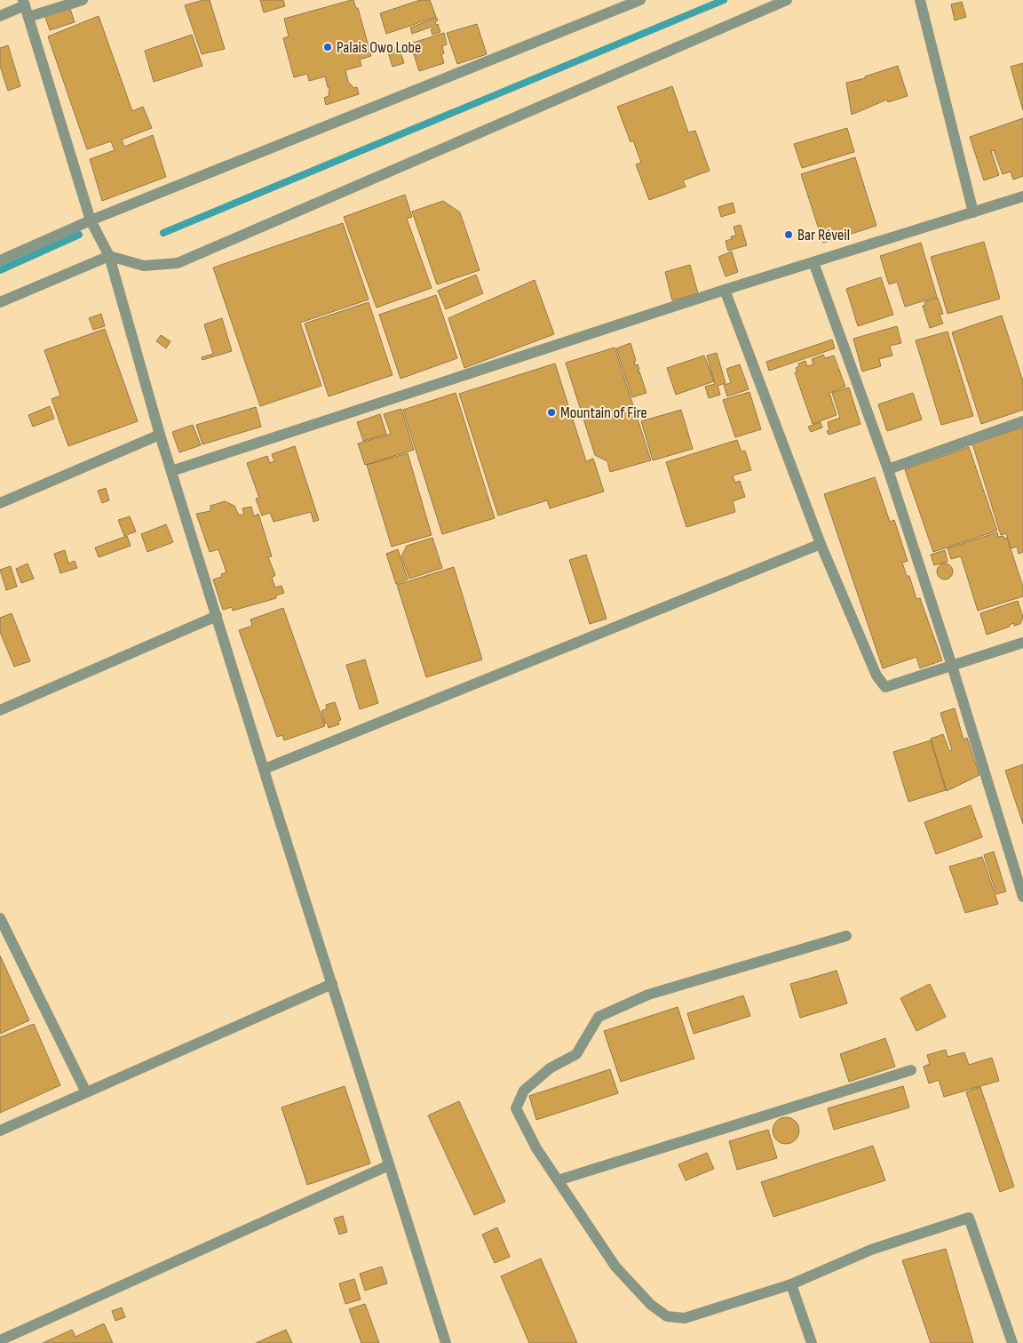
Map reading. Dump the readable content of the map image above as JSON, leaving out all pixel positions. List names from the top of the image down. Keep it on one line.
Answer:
{"places":["Palais Owo Lobe","Bar Réveil","Mountain of Fire"]}
